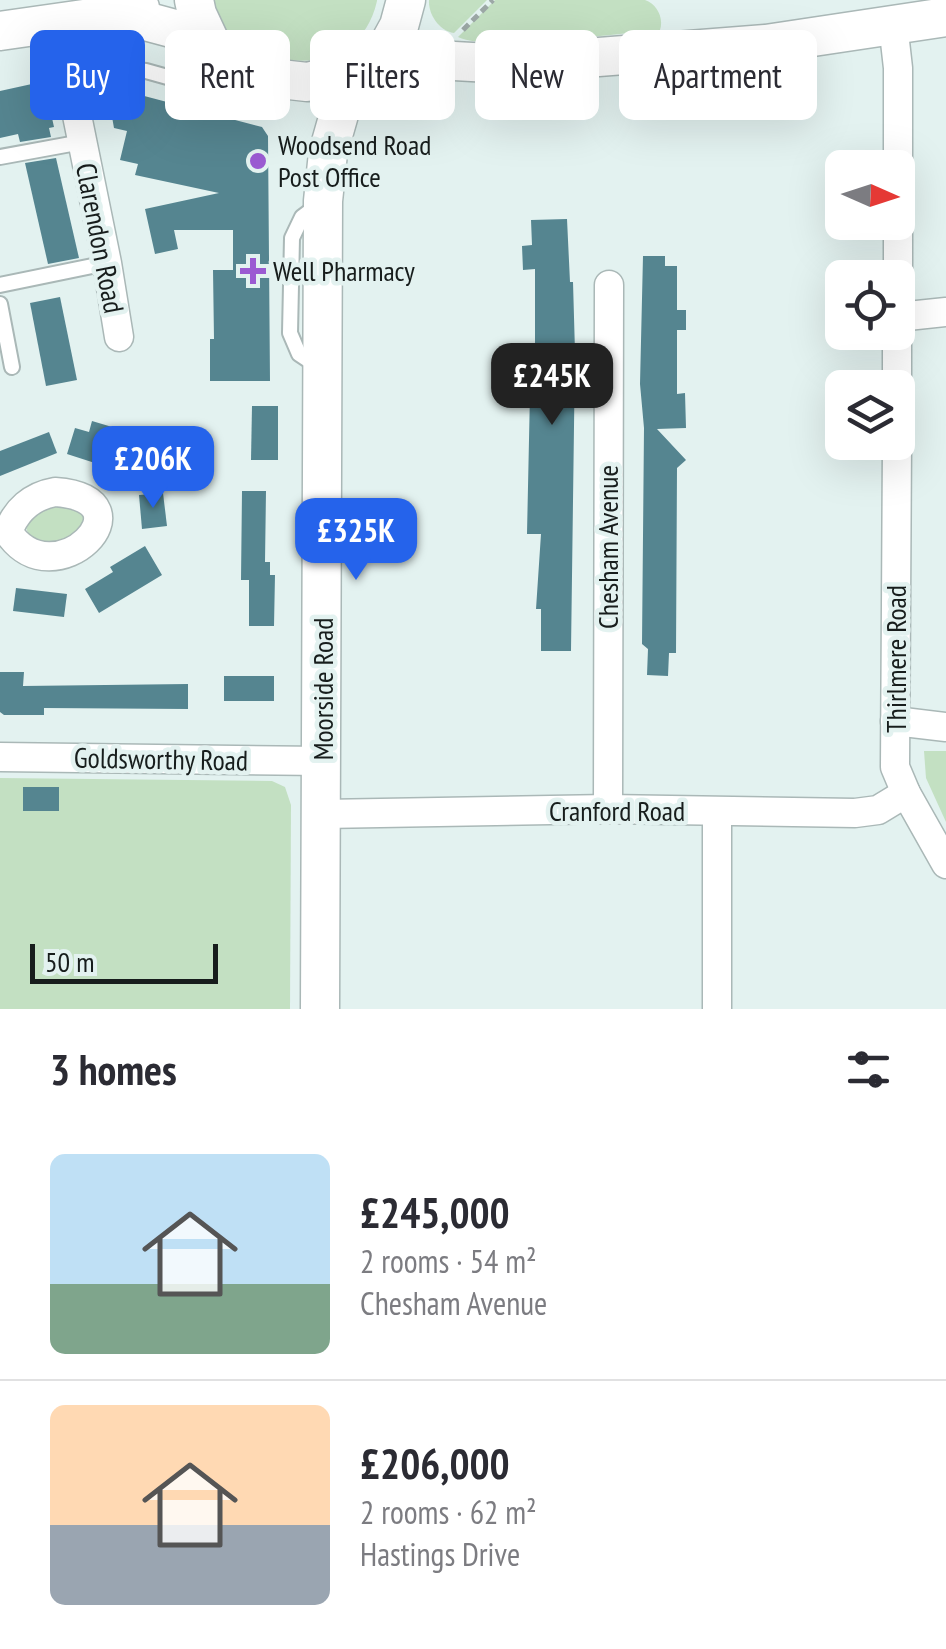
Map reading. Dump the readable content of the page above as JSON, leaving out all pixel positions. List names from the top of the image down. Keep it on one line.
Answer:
{"streets":{"street":["Clarendon Road","Chesham Avenue","Thirlmere Road","Moorside Road","Goldsworthy Road","Cranford Road"]},"crossings":[["Chesham Avenue","Cranford Road"],["Thirlmere Road","Cranford Road"],["Moorside Road","Goldsworthy Road"],["Moorside Road","Cranford Road"]],"places":{"other":["Woodsend Road Post Office"],"health":["Well Pharmacy"]},"scale_bar":"50 m","north":"right","page":{"chip":["Buy","Rent","Filters","New","Apartment"],"price":["£245K","£206K","£325K"],"scale":"50 m","heading":"3 homes","list":[{"name":"£245,000","note":"2 rooms · 54 m² · Chesham Avenue"},{"name":"£206,000","note":"2 rooms · 62 m² · Hastings Drive"}]}}
